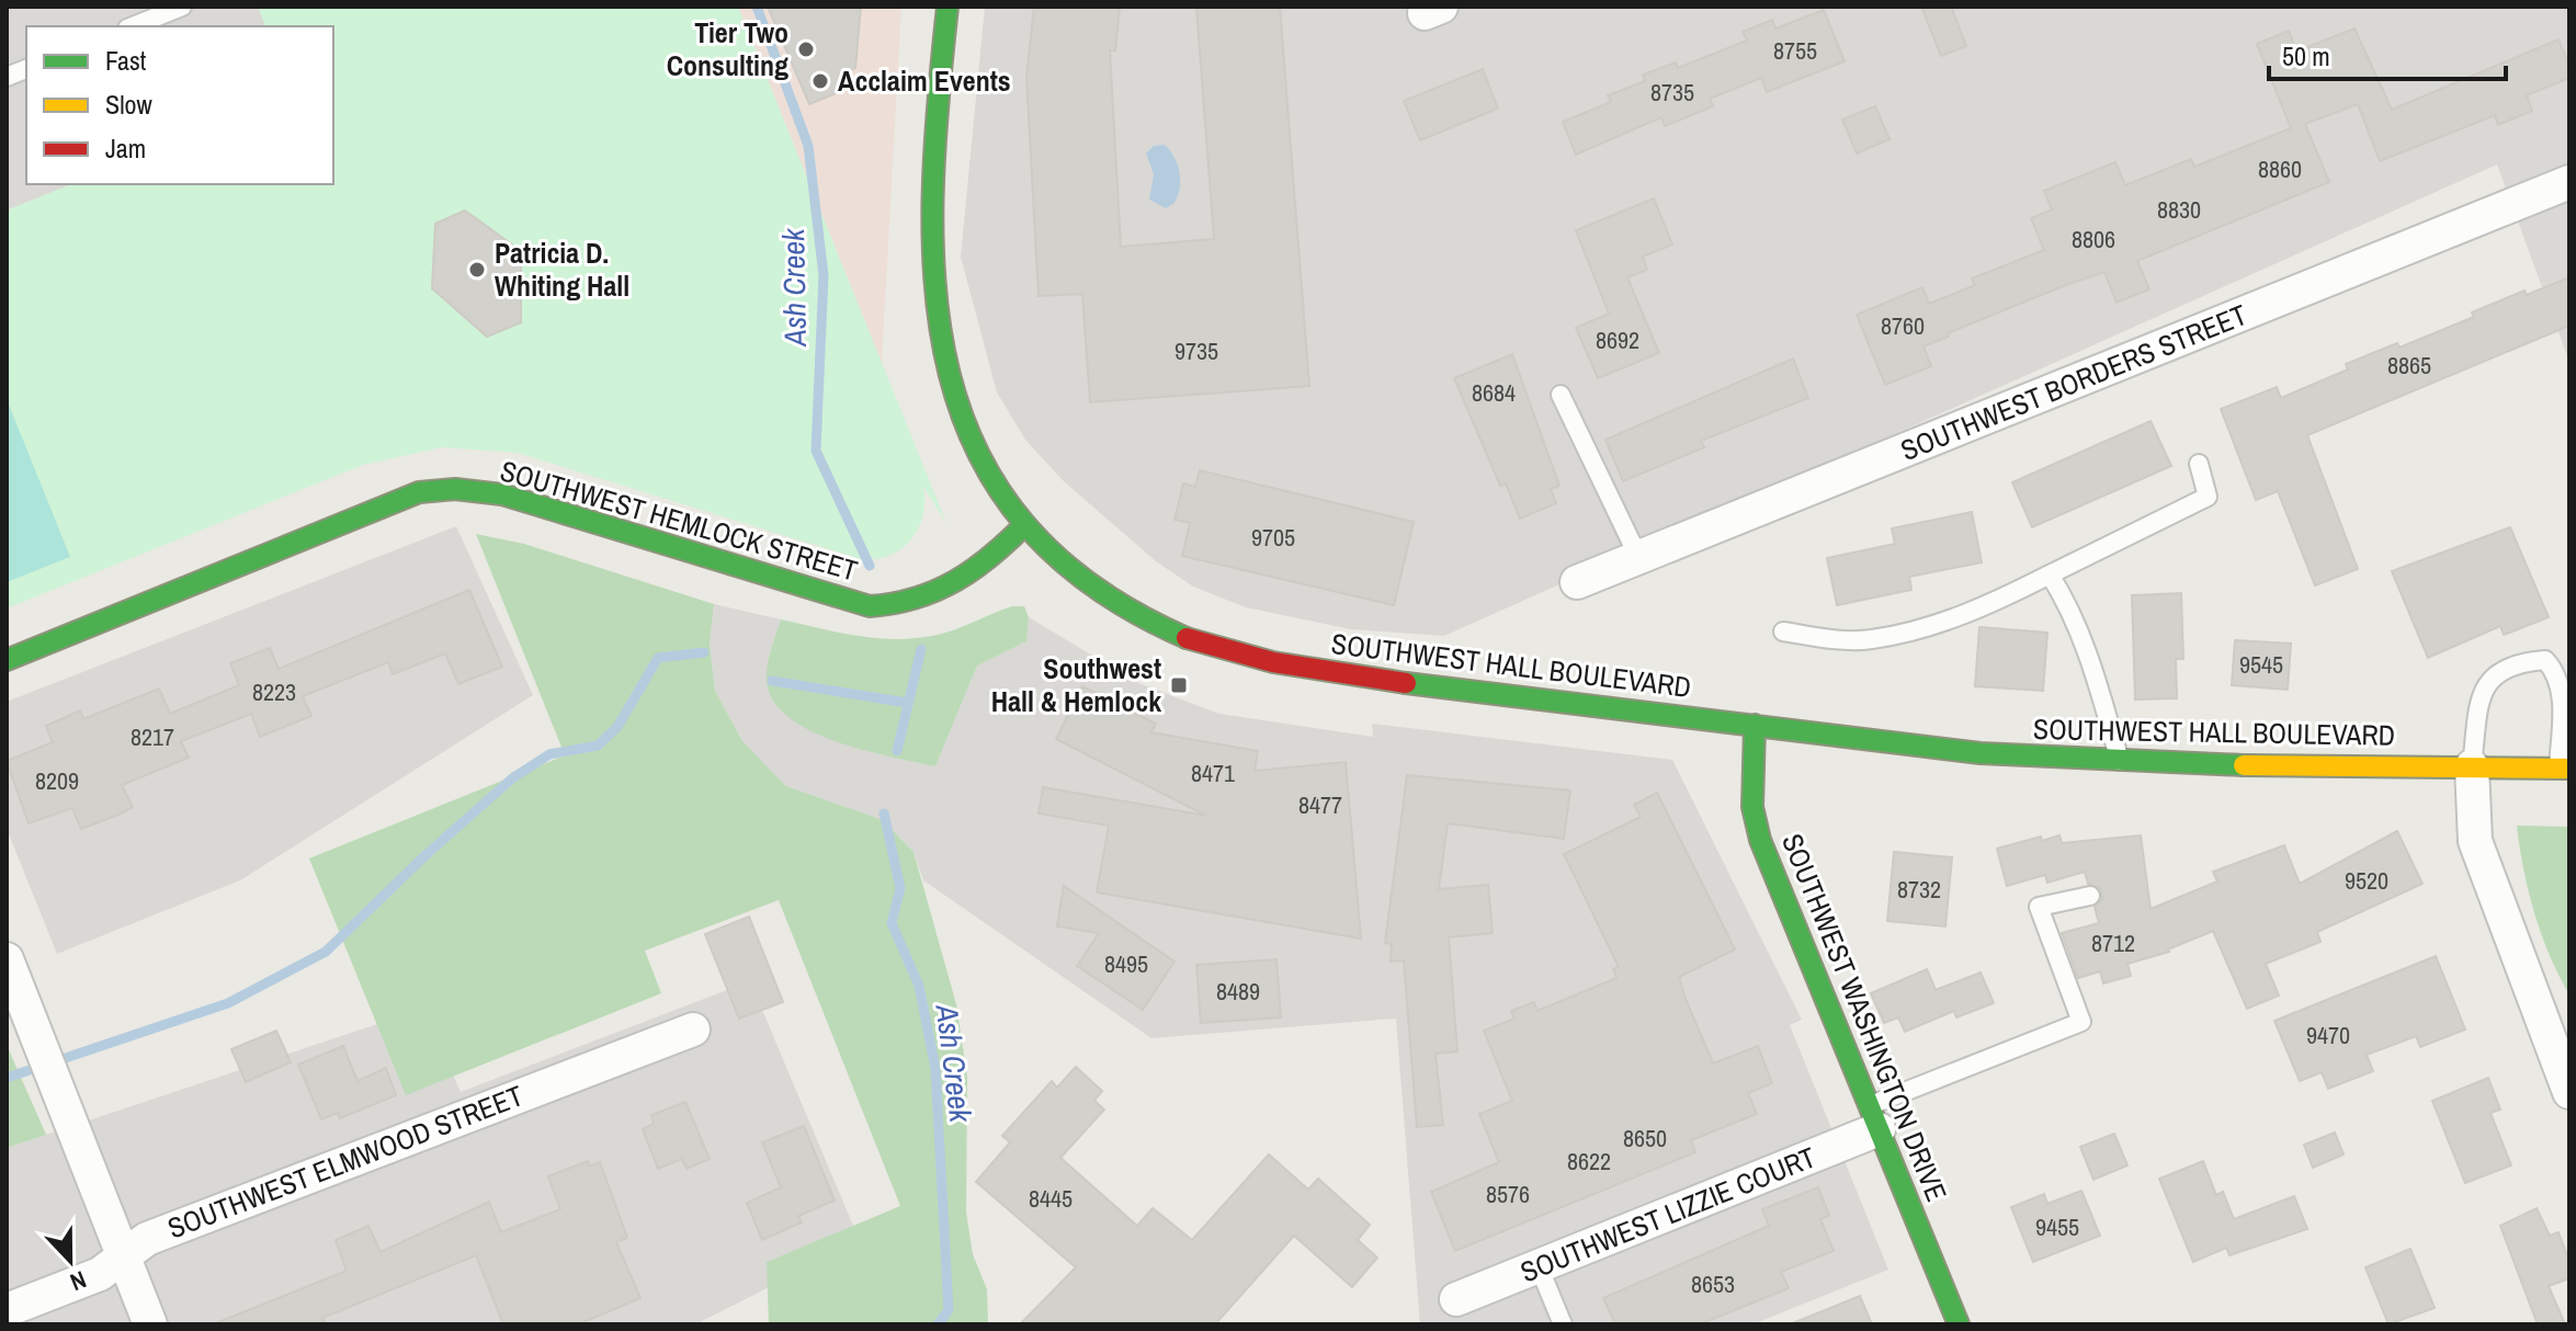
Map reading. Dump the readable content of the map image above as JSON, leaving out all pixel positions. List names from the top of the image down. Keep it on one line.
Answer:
{"streets":{"main road":["SOUTHWEST HEMLOCK STREET","SOUTHWEST HALL BOULEVARD","SOUTHWEST WASHINGTON DRIVE"],"street":["SOUTHWEST BORDERS STREET","SOUTHWEST ELMWOOD STREET","SOUTHWEST LIZZIE COURT"]},"crossings":[["SOUTHWEST HEMLOCK STREET","SOUTHWEST HALL BOULEVARD"],["SOUTHWEST HALL BOULEVARD","SOUTHWEST WASHINGTON DRIVE"],["SOUTHWEST WASHINGTON DRIVE","SOUTHWEST LIZZIE COURT"]],"water":["Ash Creek"],"places":{"other":["Tier Two Consulting","Acclaim Events","Patricia D. Whiting Hall"],"transit":["Southwest Hall & Hemlock"]},"house_numbers":["8755","8735","8860","8830","8806","8760","8692","9735","8865","8684","9705","9545","8223","8217","8471","8209","8477","9520","8732","8712","8495","8489","9470","8650","8622","8576","8445","9455","8653"],"legend":["Fast","Slow","Jam"],"scale_bar":"50 m","north":"bottom"}
